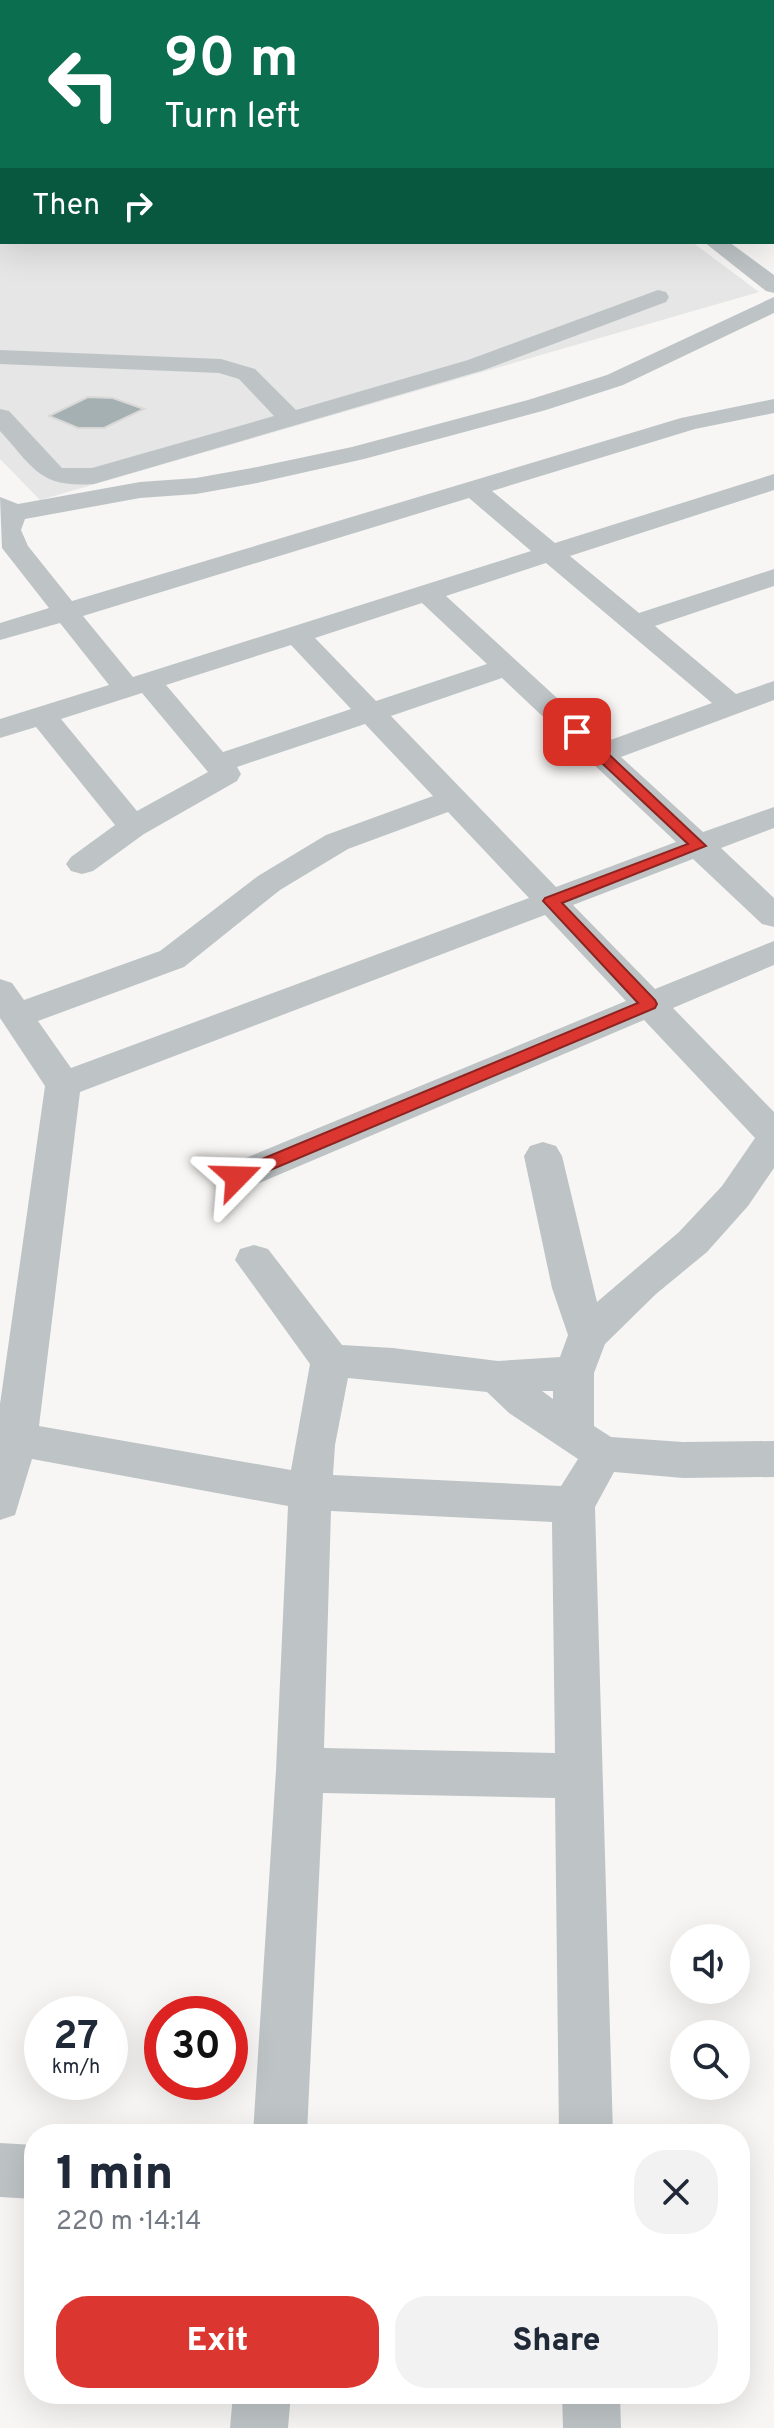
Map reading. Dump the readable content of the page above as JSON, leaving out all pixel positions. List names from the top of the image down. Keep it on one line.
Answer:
{"page":{"turn":["90 m","Turn left"],"then":"Then","speed":"27 km/h","limit":"30","heading":["1 min","220 m · 14:14"],"buttons":["Exit","Share"]}}
